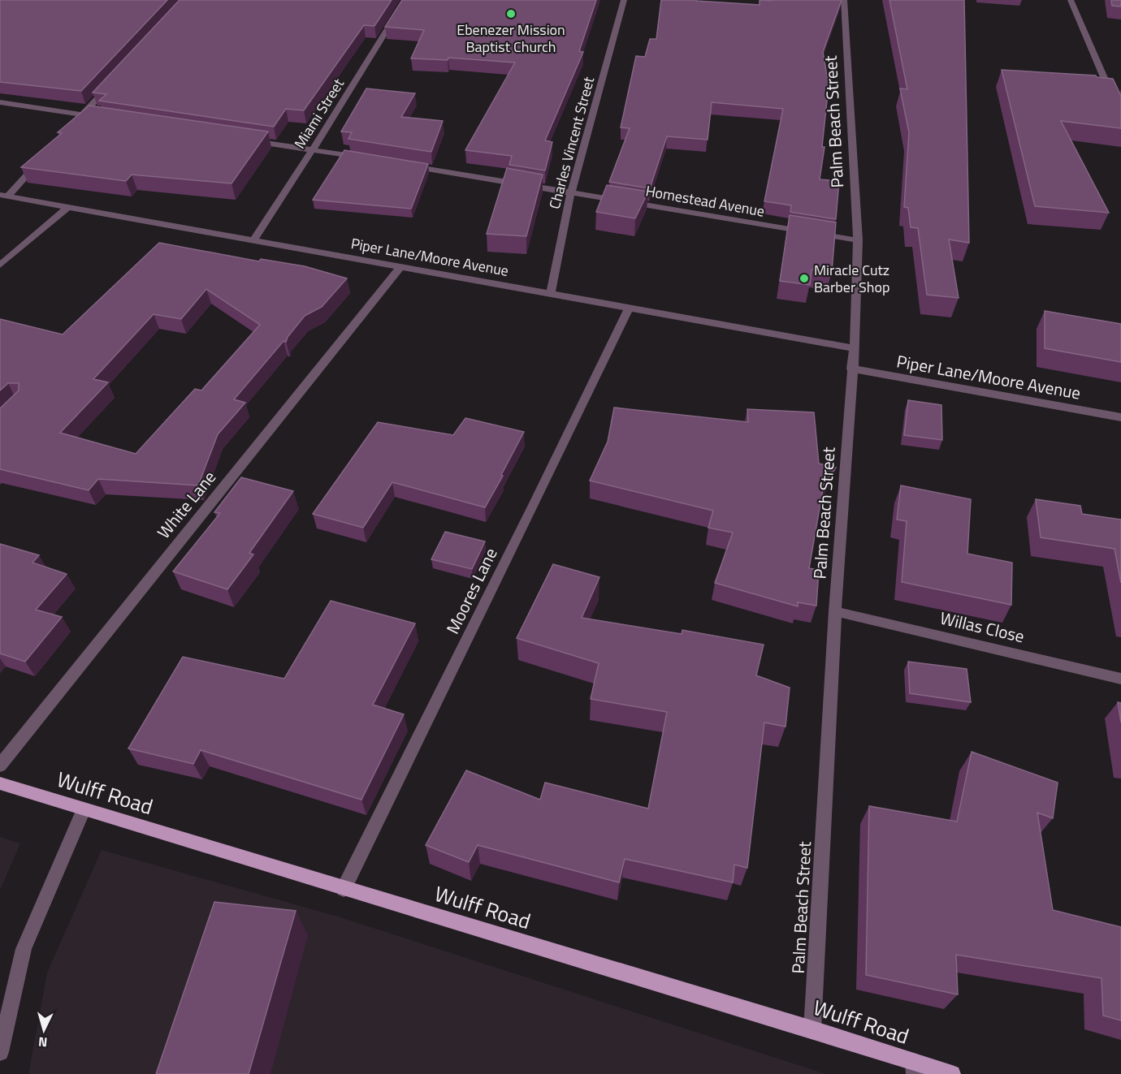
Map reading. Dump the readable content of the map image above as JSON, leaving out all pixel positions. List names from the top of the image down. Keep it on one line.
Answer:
{"streets":{"main road":["Wulff Road"],"street":["Miami Street","Palm Beach Street","Charles Vincent Street","Homestead Avenue","Piper Lane/Moore Avenue","White Lane","Moores Lane","Willas Close"]},"crossings":[["Miami Street","Piper Lane/Moore Avenue"],["Palm Beach Street","Homestead Avenue"],["Palm Beach Street","Piper Lane/Moore Avenue"],["Palm Beach Street","Willas Close"],["Palm Beach Street","Wulff Road"],["Charles Vincent Street","Homestead Avenue"],["Charles Vincent Street","Piper Lane/Moore Avenue"],["Piper Lane/Moore Avenue","White Lane"],["Piper Lane/Moore Avenue","Moores Lane"],["Moores Lane","Wulff Road"]],"places":["Ebenezer Mission Baptist Church","Miracle Cutz Barber Shop"],"north":"bottom"}
